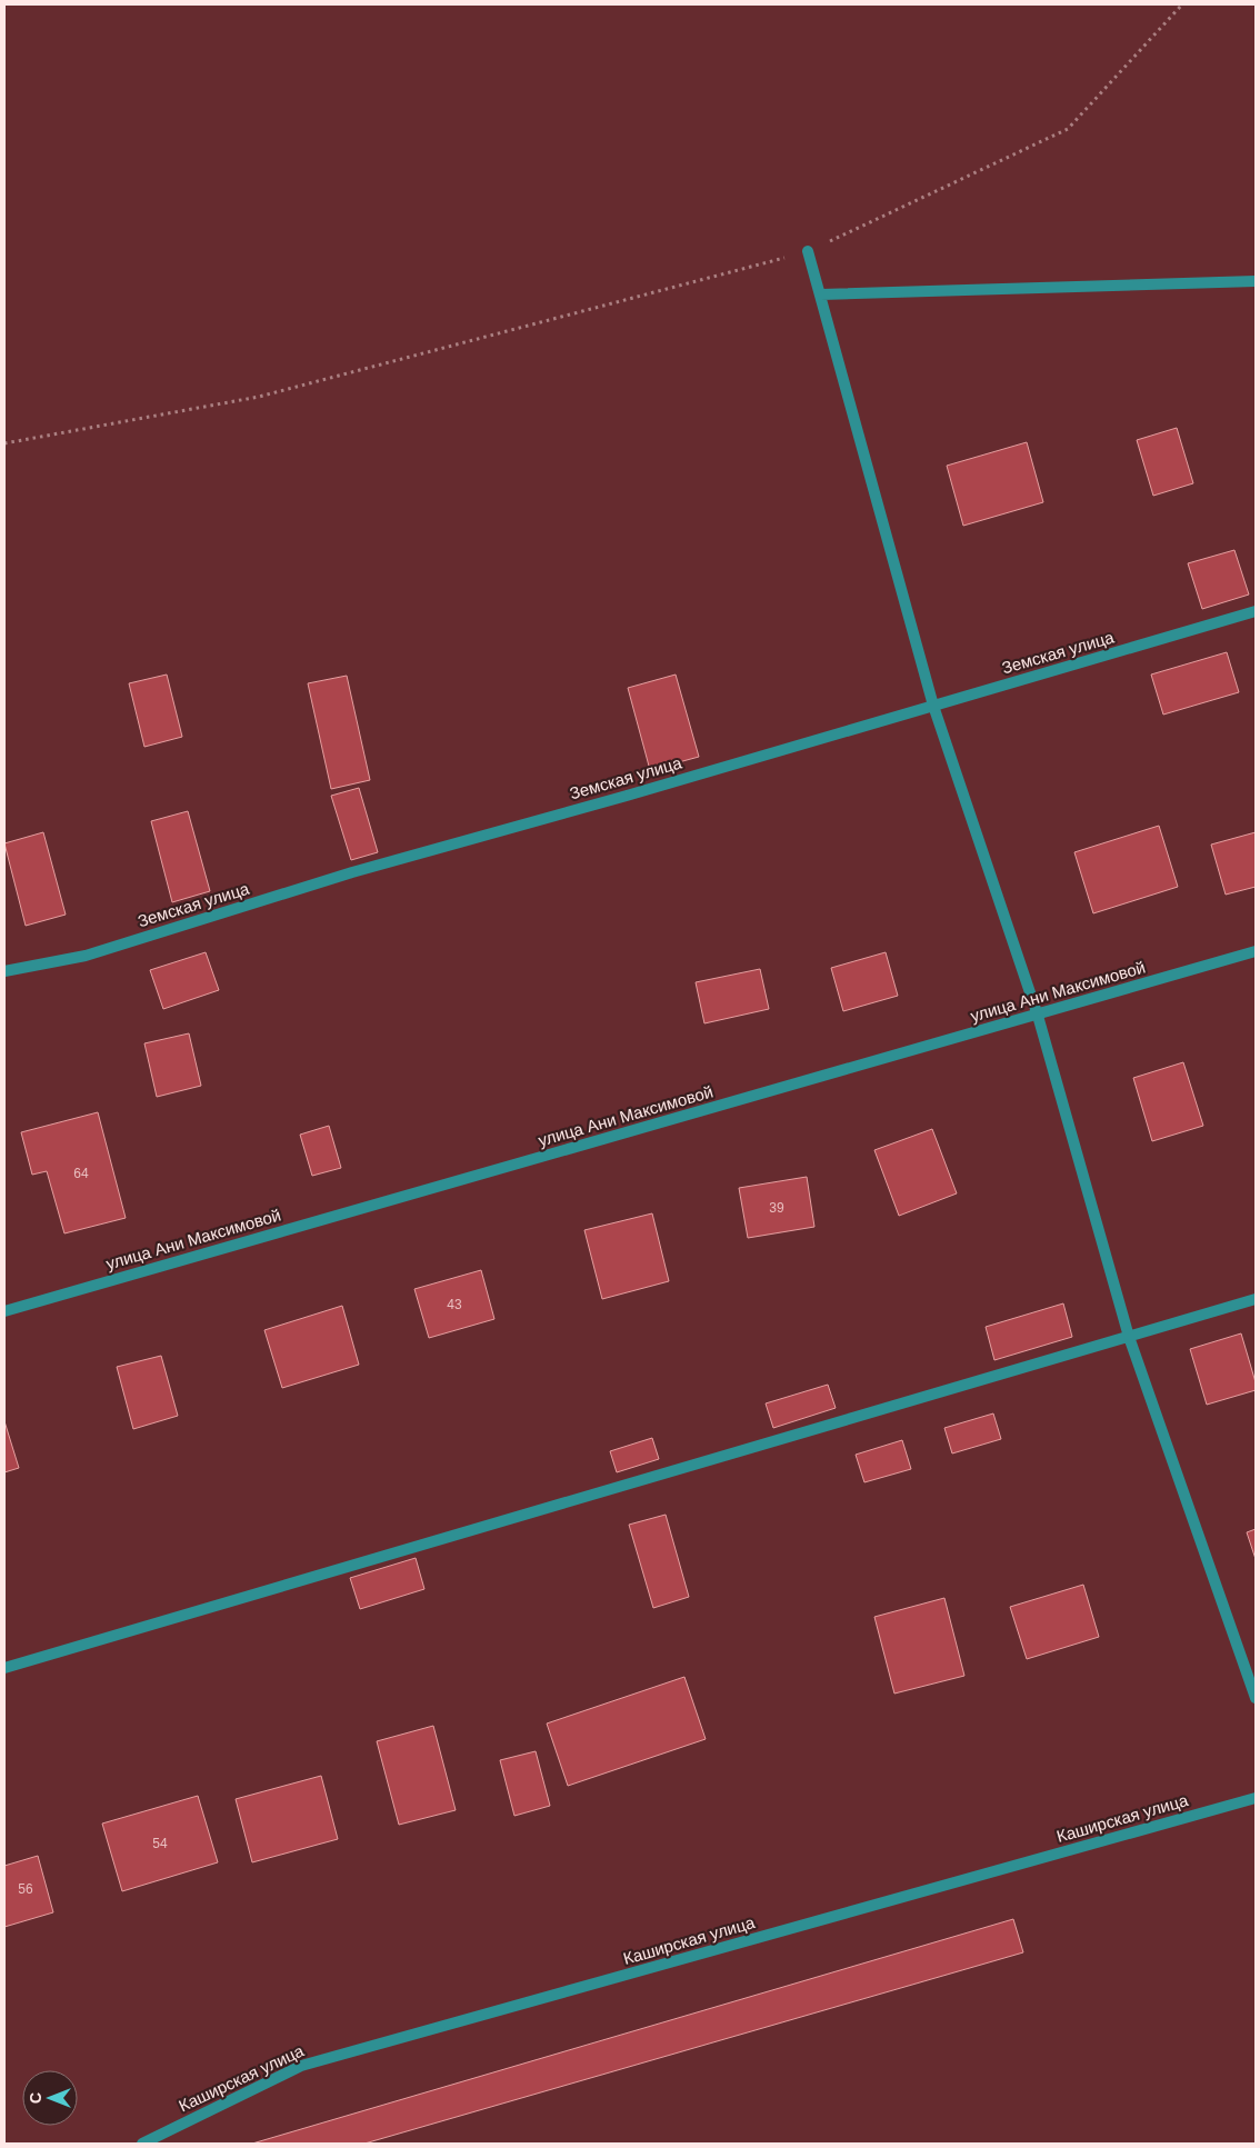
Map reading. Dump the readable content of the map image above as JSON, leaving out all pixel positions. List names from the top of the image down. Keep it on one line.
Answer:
{"streets":{"street":["Земская улица","улица Ани Максимовой","Каширская улица"]},"house_numbers":["64","39","43","54","56"],"north":"left"}
